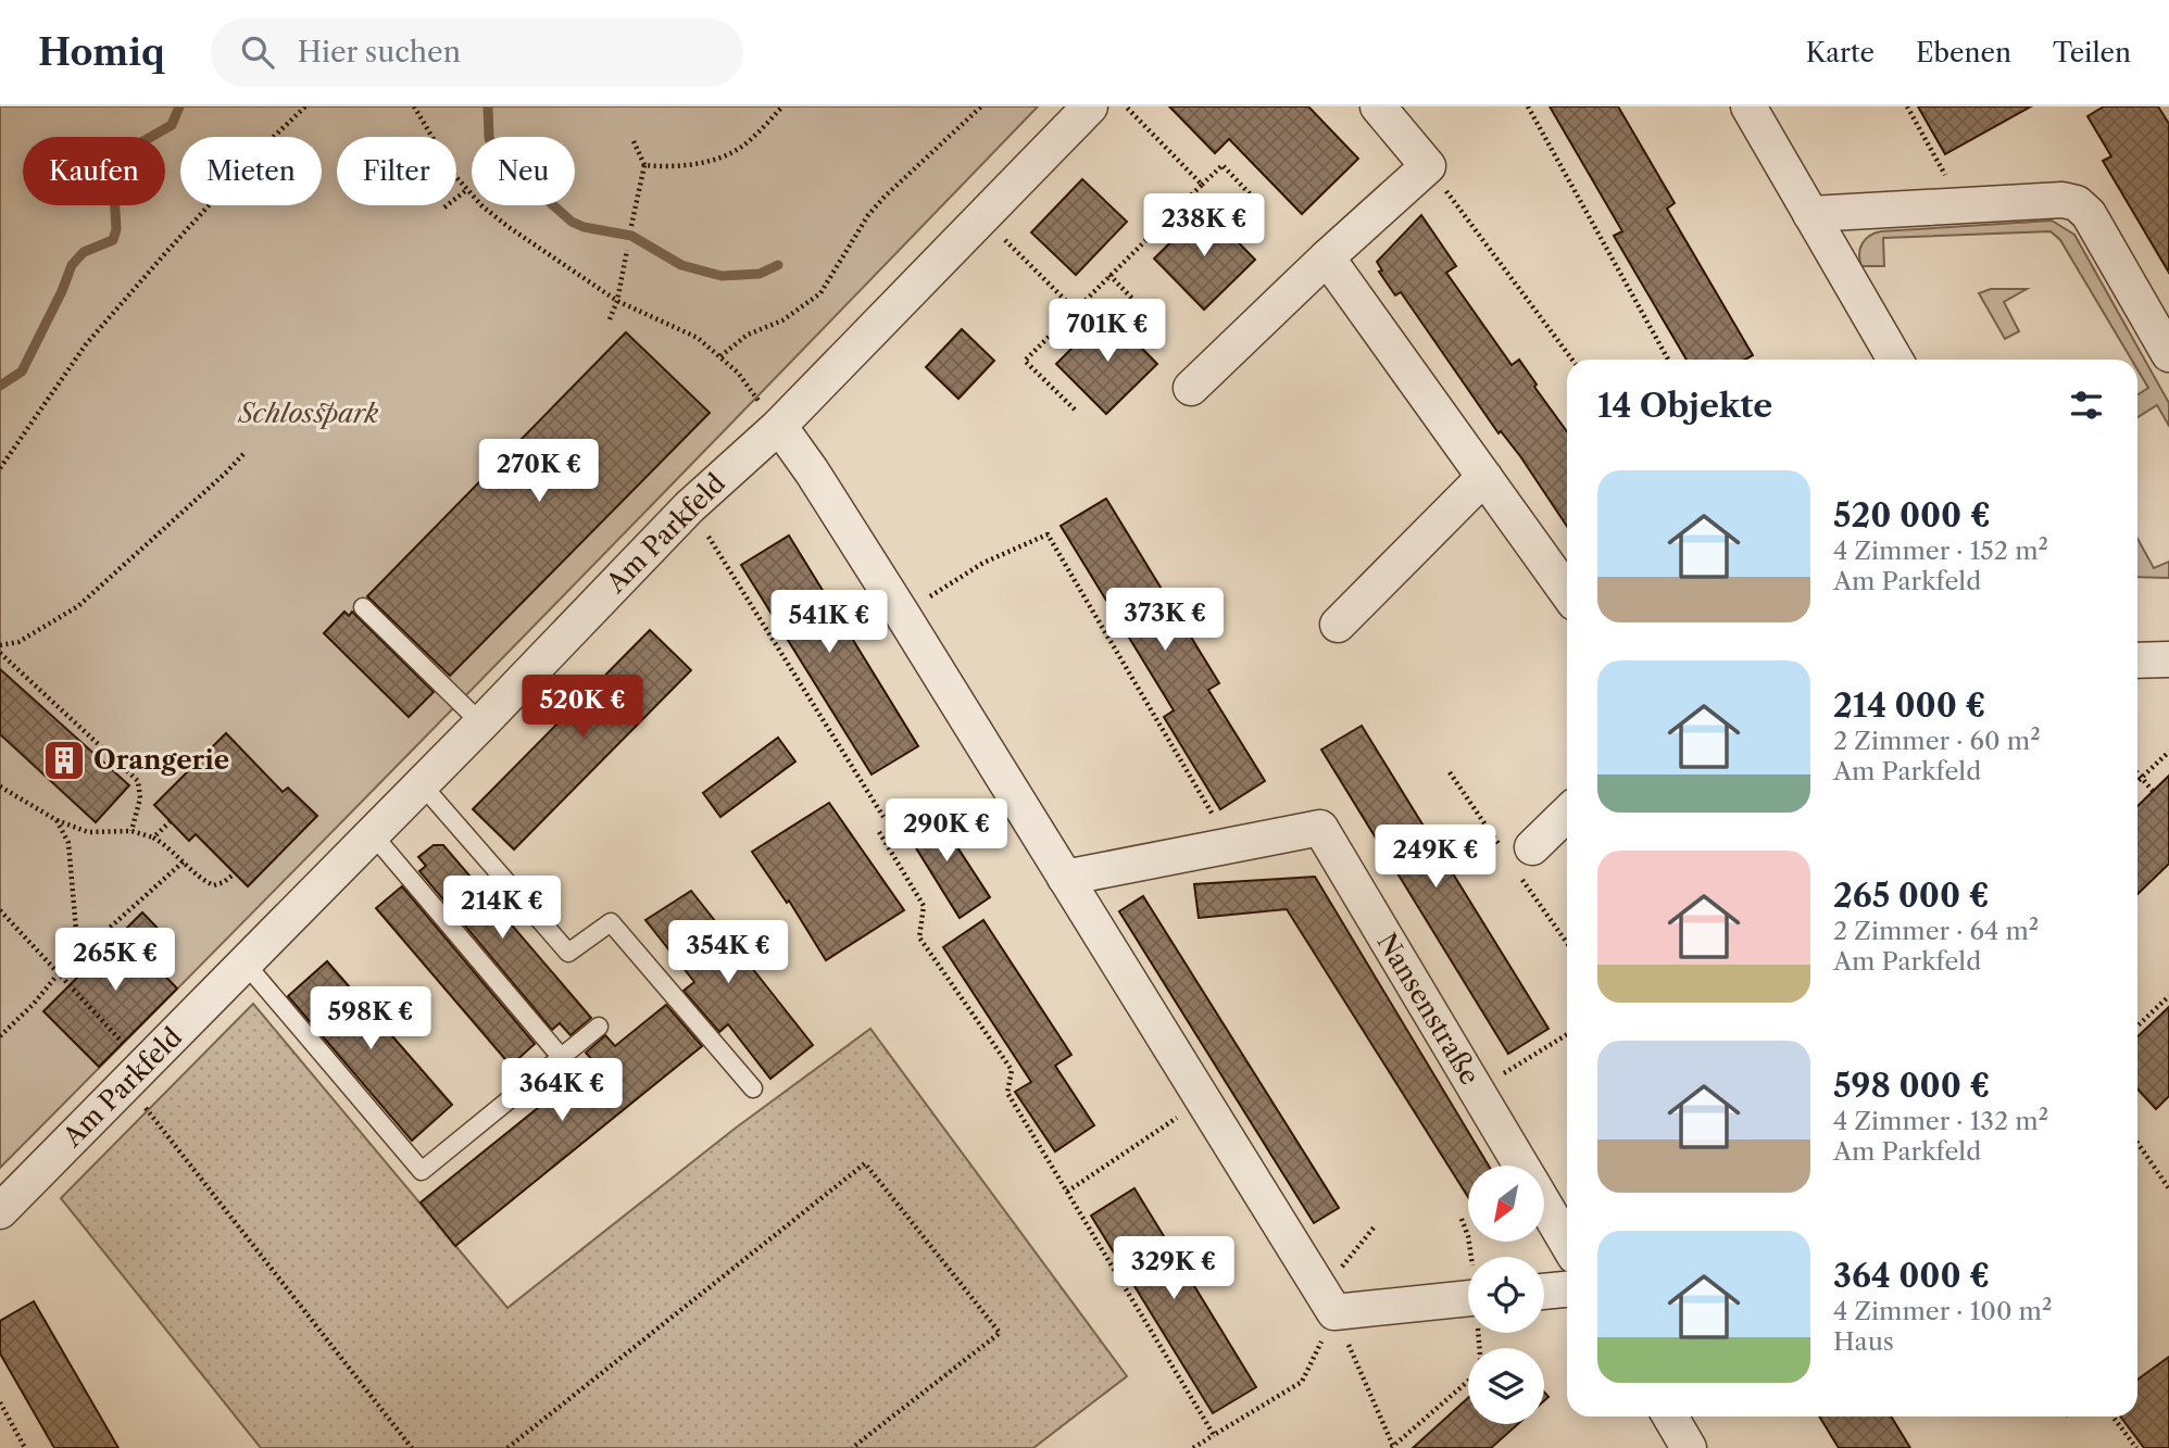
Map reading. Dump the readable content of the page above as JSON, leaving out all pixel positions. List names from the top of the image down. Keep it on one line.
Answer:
{"streets":{"street":["Am Parkfeld","Nansenstraße"]},"parks":["Schlosspark"],"places":{"building":["Orangerie"]},"north":"bottom left","page":{"header":"Homiq","search":"Hier suchen","nav":["Karte","Ebenen","Teilen"],"chip":["Kaufen","Mieten","Filter","Neu"],"price":["238K €","701K €","270K €","373K €","541K €","520K €","290K €","249K €","214K €","354K €","265K €","598K €","364K €","329K €"],"heading":"14 Objekte","list":[{"name":"520 000 €","note":"4 Zimmer · 152 m² · Am Parkfeld"},{"name":"214 000 €","note":"2 Zimmer · 60 m² · Am Parkfeld"},{"name":"265 000 €","note":"2 Zimmer · 64 m² · Am Parkfeld"},{"name":"598 000 €","note":"4 Zimmer · 132 m² · Am Parkfeld"},{"name":"364 000 €","note":"4 Zimmer · 100 m² · Haus"}]}}
